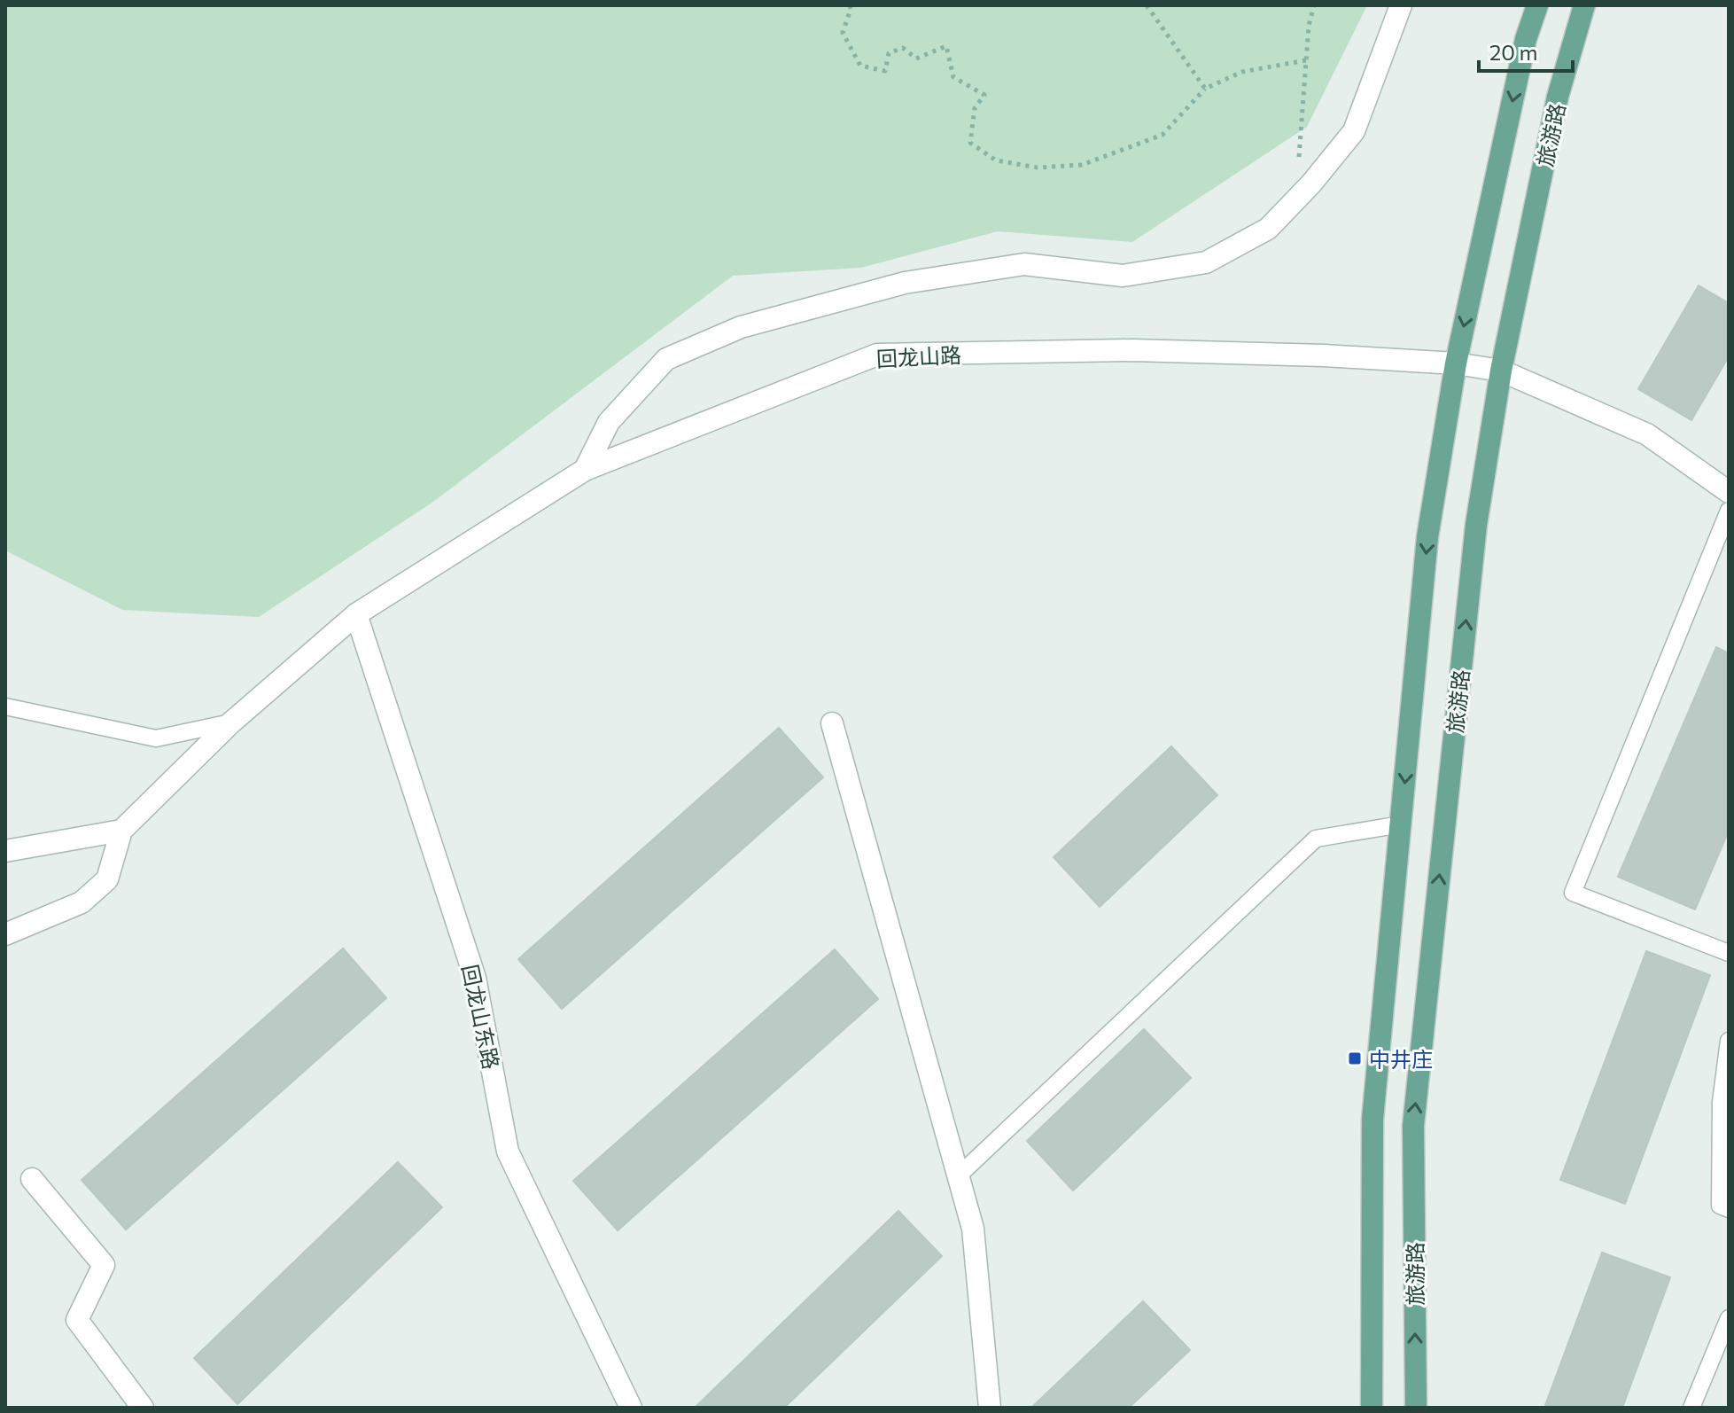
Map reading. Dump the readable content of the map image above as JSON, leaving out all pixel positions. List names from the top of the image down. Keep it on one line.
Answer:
{"streets":{"main road":["旅游路"],"street":["回龙山路","回龙山东路"]},"crossings":[["旅游路","回龙山路"],["回龙山路","回龙山东路"]],"places":{"transit":["中井庄"]},"scale_bar":"20 m"}
